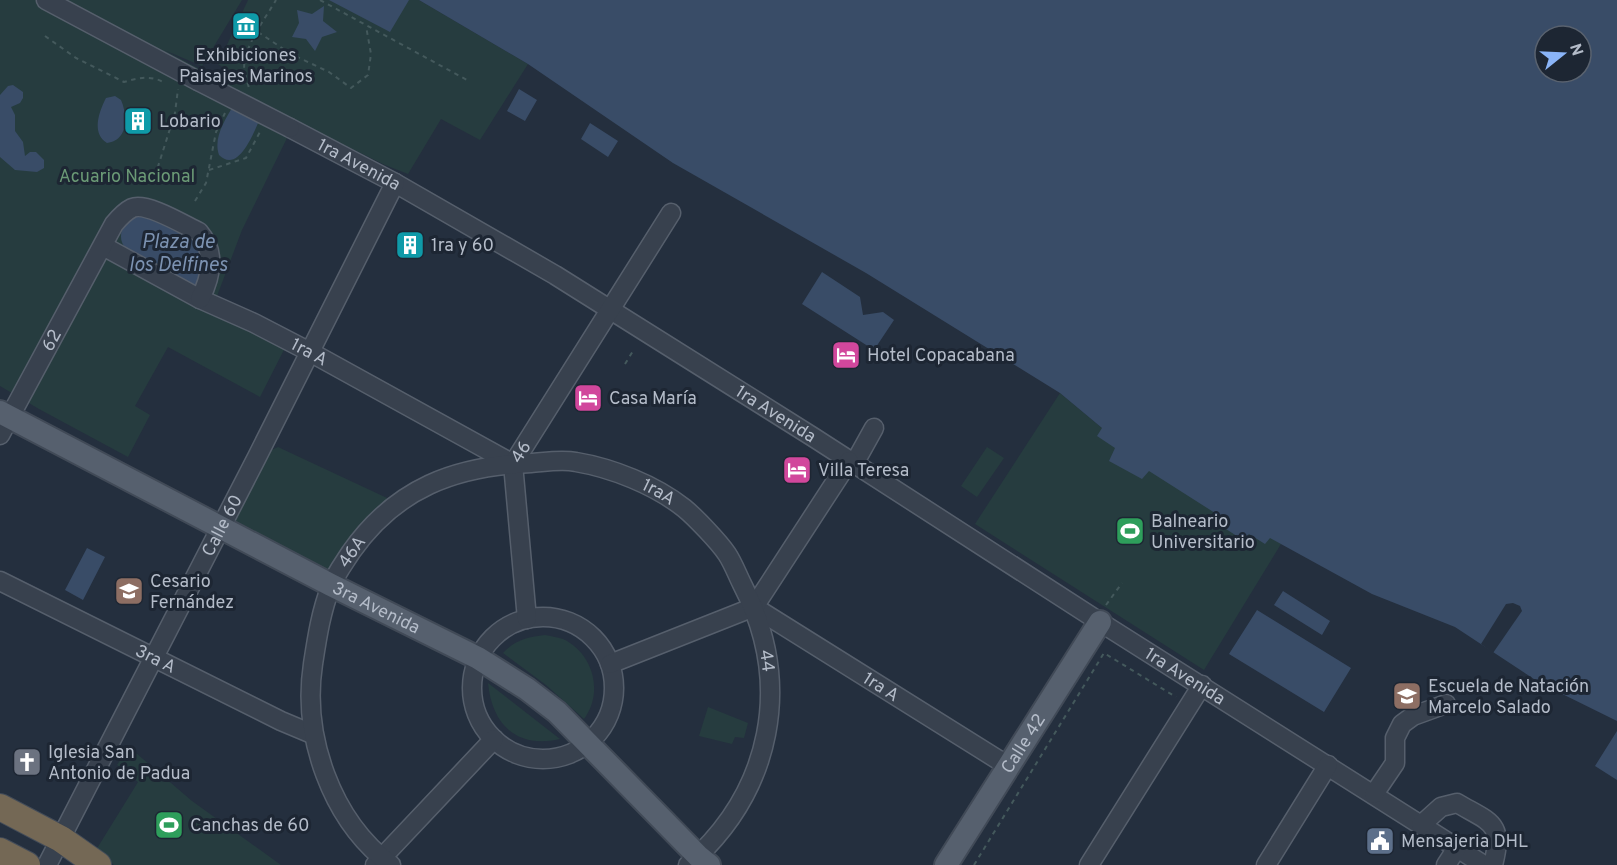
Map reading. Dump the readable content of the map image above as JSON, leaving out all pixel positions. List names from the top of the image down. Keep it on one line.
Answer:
{"streets":{"main road":["3ra Avenida","Calle 42"],"street":["1ra Avenida","62","1ra A","46","1raA","Calle 60","46A","3ra A","44"]},"crossings":[["1ra Avenida","46"],["1ra Avenida","Calle 60"],["1ra Avenida","Calle 42"],["62","1ra A"],["62","3ra Avenida"],["1ra A","46"],["1ra A","1raA"],["1ra A","Calle 60"],["1ra A","46A"],["1ra A","44"],["1ra A","Calle 42"],["46","1raA"],["46","46A"],["1raA","46A"],["1raA","44"],["Calle 60","3ra Avenida"],["Calle 60","3ra A"],["46A","3ra Avenida"],["46A","3ra A"],["3ra Avenida","44"]],"water":["Plaza de los Delfines"],"parks":["Acuario Nacional"],"places":{"museum":["Exhibiciones Paisajes Marinos"],"building":["Lobario","1ra y 60"],"hotel":["Hotel Copacabana","Casa María","Villa Teresa"],"sports":["Balneario Universitario","Canchas de 60"],"school or university":["Cesario Fernández","Escuela de Natación Marcelo Salado"],"church":["Iglesia San Antonio de Padua"],"public building":["Mensajeria DHL"]},"north":"right"}
